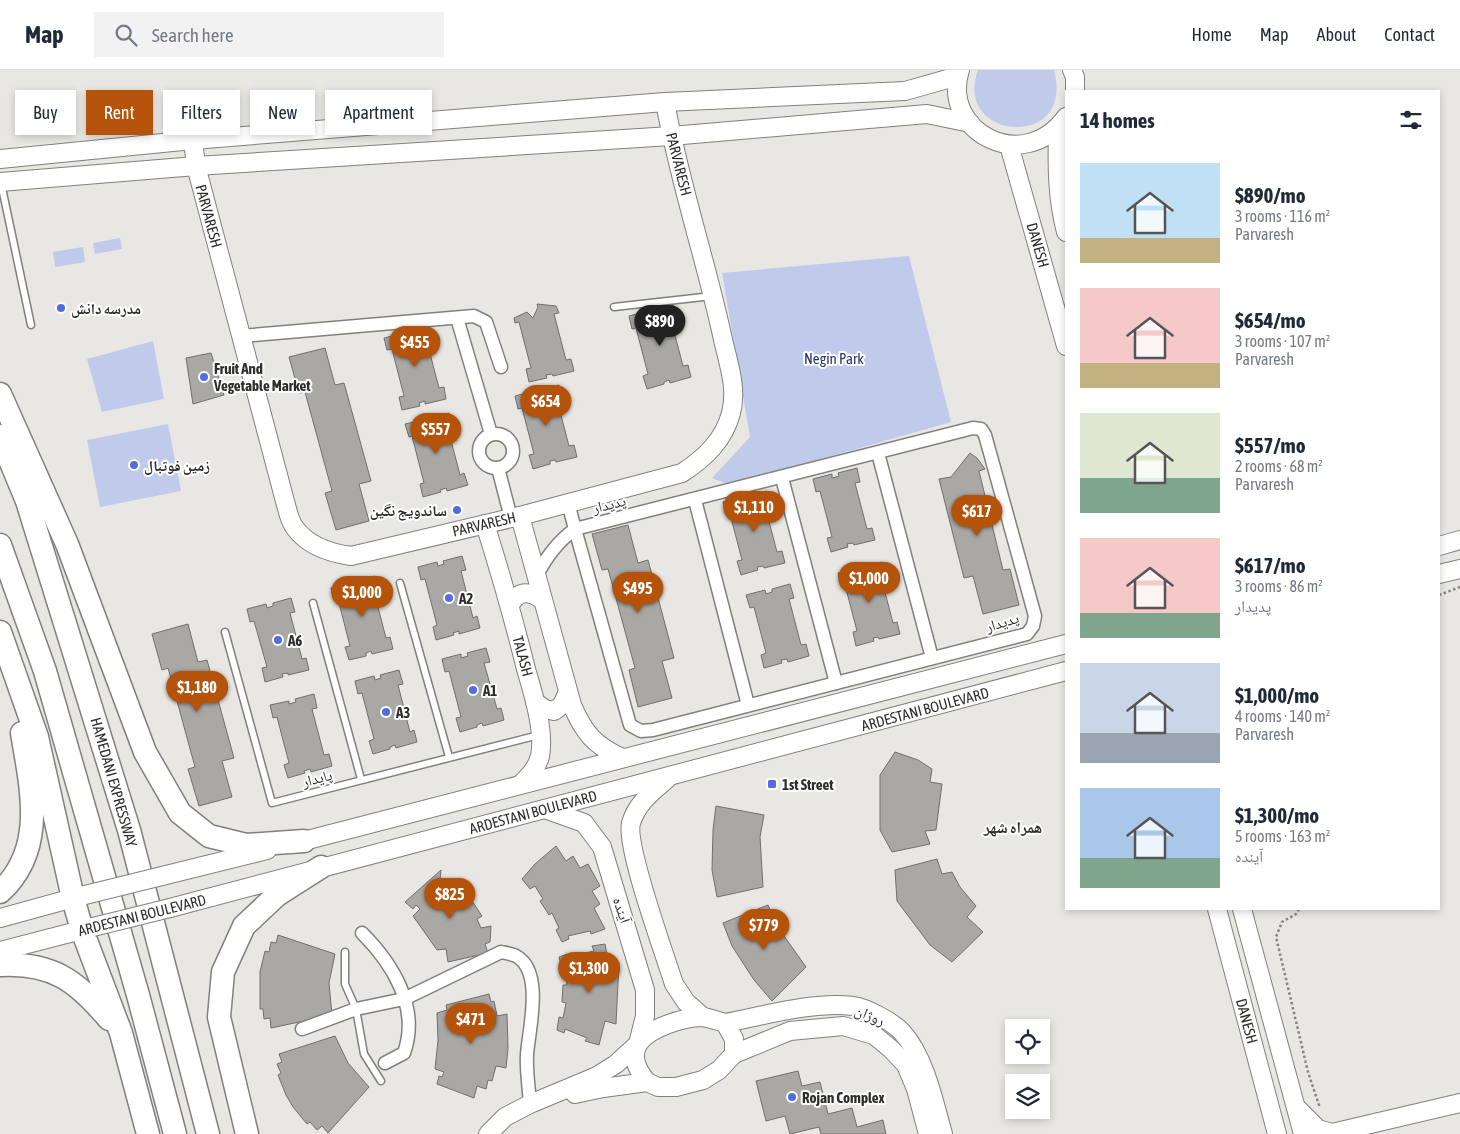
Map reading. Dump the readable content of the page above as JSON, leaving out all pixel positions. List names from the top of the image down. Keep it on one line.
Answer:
{"streets":{"highway":["HAMEDANI EXPRESSWAY"],"street":["PARVARESH","DANESH","پدیدار","TALASH","ARDESTANI BOULEVARD","آینده","روژان"],"lane":["پایدار"]},"crossings":[["PARVARESH","TALASH"],["TALASH","ARDESTANI BOULEVARD"],["TALASH","پایدار"],["ARDESTANI BOULEVARD","آینده"],["آینده","روژان"]],"districts":["همراه شهر"],"parks":["Negin Park"],"places":{"other":["مدرسه دانش","Fruit And Vegetable Market","زمین فوتبال","ساندویج نگین","A2","A6","A1","A3","Rojan Complex"],"transit":["1st Street"]},"page":{"header":"Map","search":"Search here","nav":["Home","Map","About","Contact"],"chip":["Buy","Rent","Filters","New","Apartment"],"heading":"14 homes","list":[{"name":"$890/mo","note":"3 rooms · 116 m² · Parvaresh"},{"name":"$654/mo","note":"3 rooms · 107 m² · Parvaresh"},{"name":"$557/mo","note":"2 rooms · 68 m² · Parvaresh"},{"name":"$617/mo","note":"3 rooms · 86 m² · پدیدار"},{"name":"$1,000/mo","note":"4 rooms · 140 m² · Parvaresh"},{"name":"$1,300/mo","note":"5 rooms · 163 m² · آینده"}],"price":["$890","$455","$654","$557","$1,110","$617","$1,000","$495","$1,000","$1,180","$825","$779","$1,300","$471"]}}
